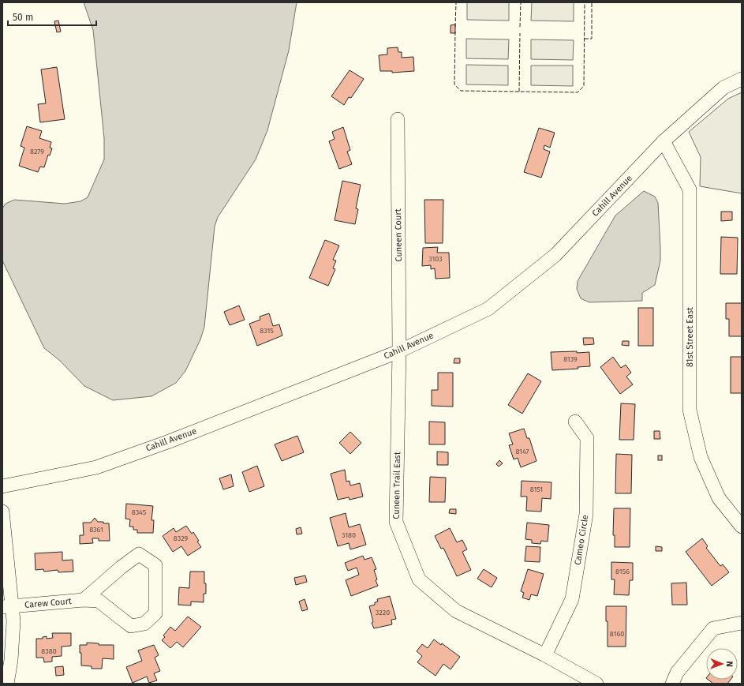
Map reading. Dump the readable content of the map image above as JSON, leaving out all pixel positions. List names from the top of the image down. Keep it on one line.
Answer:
{"streets":{"street":["Cahill Avenue","Cuneen Court","81st Street East","Cuneen Trail East","Cameo Circle","Carew Court"]},"crossings":[["Cahill Avenue","Cuneen Court"],["Cahill Avenue","81st Street East"],["Cahill Avenue","Cuneen Trail East"],["Cuneen Court","Cuneen Trail East"],["Cuneen Trail East","Cameo Circle"]],"house_numbers":["8279","3103","8315","8139","8147","8151","8345","8361","3180","8329","8156","3220","8160","8380"],"scale_bar":"50 m","north":"right"}
